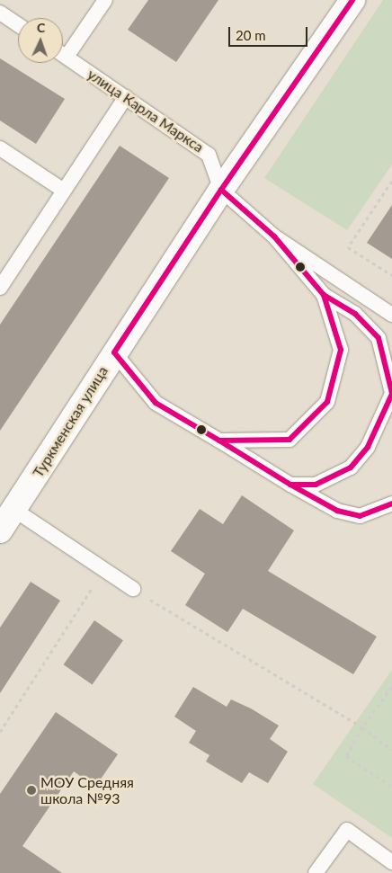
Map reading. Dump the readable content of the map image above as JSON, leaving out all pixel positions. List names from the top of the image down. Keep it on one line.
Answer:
{"streets":{"street":["Туркменская улица"],"lane":["улица Карла Маркса"]},"crossings":[["улица Карла Маркса","Туркменская улица"]],"places":["МОУ Средняя школа №93"],"scale_bar":"20 m","north":"top"}
